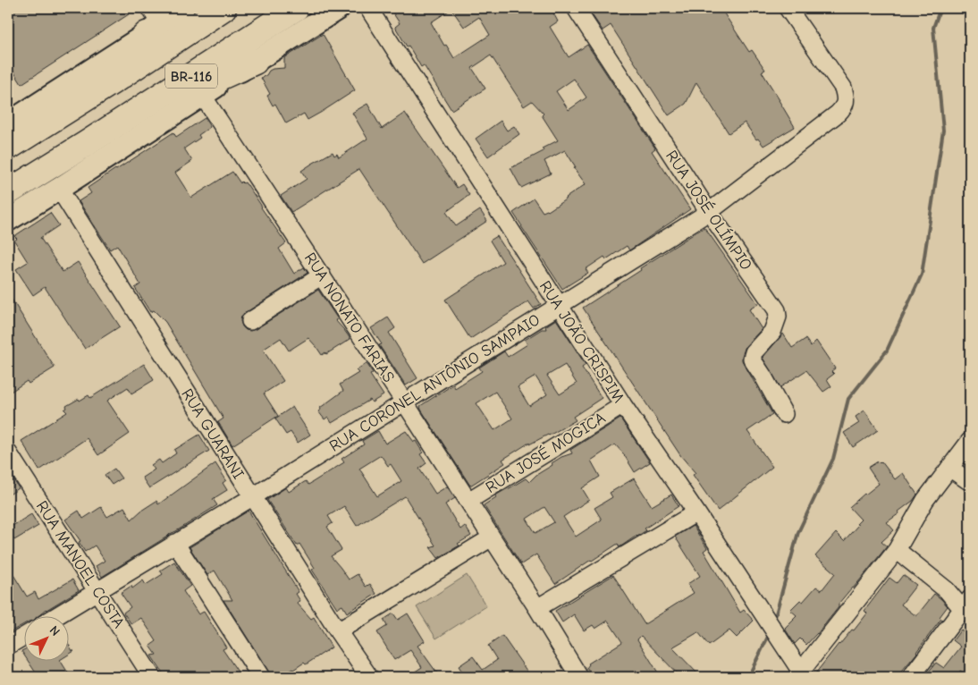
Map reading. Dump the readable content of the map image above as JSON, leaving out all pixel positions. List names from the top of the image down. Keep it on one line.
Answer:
{"streets":{"highway":["BR-116"],"street":["RUA JOSÉ OLÍMPIO","RUA NONATO FARIAS","RUA JOÃO CRISPIM","RUA CORONEL ANTÔNIO SAMPAIO","RUA GUARANI","RUA JOSÉ MOGICA","RUA MANOEL COSTA"]},"crossings":[["BR-116","RUA NONATO FARIAS"],["BR-116","RUA GUARANI"],["RUA JOSÉ OLÍMPIO","RUA CORONEL ANTÔNIO SAMPAIO"],["RUA NONATO FARIAS","RUA CORONEL ANTÔNIO SAMPAIO"],["RUA NONATO FARIAS","RUA JOSÉ MOGICA"],["RUA JOÃO CRISPIM","RUA CORONEL ANTÔNIO SAMPAIO"],["RUA JOÃO CRISPIM","RUA JOSÉ MOGICA"],["RUA CORONEL ANTÔNIO SAMPAIO","RUA GUARANI"],["RUA CORONEL ANTÔNIO SAMPAIO","RUA MANOEL COSTA"]],"north":"top right"}
